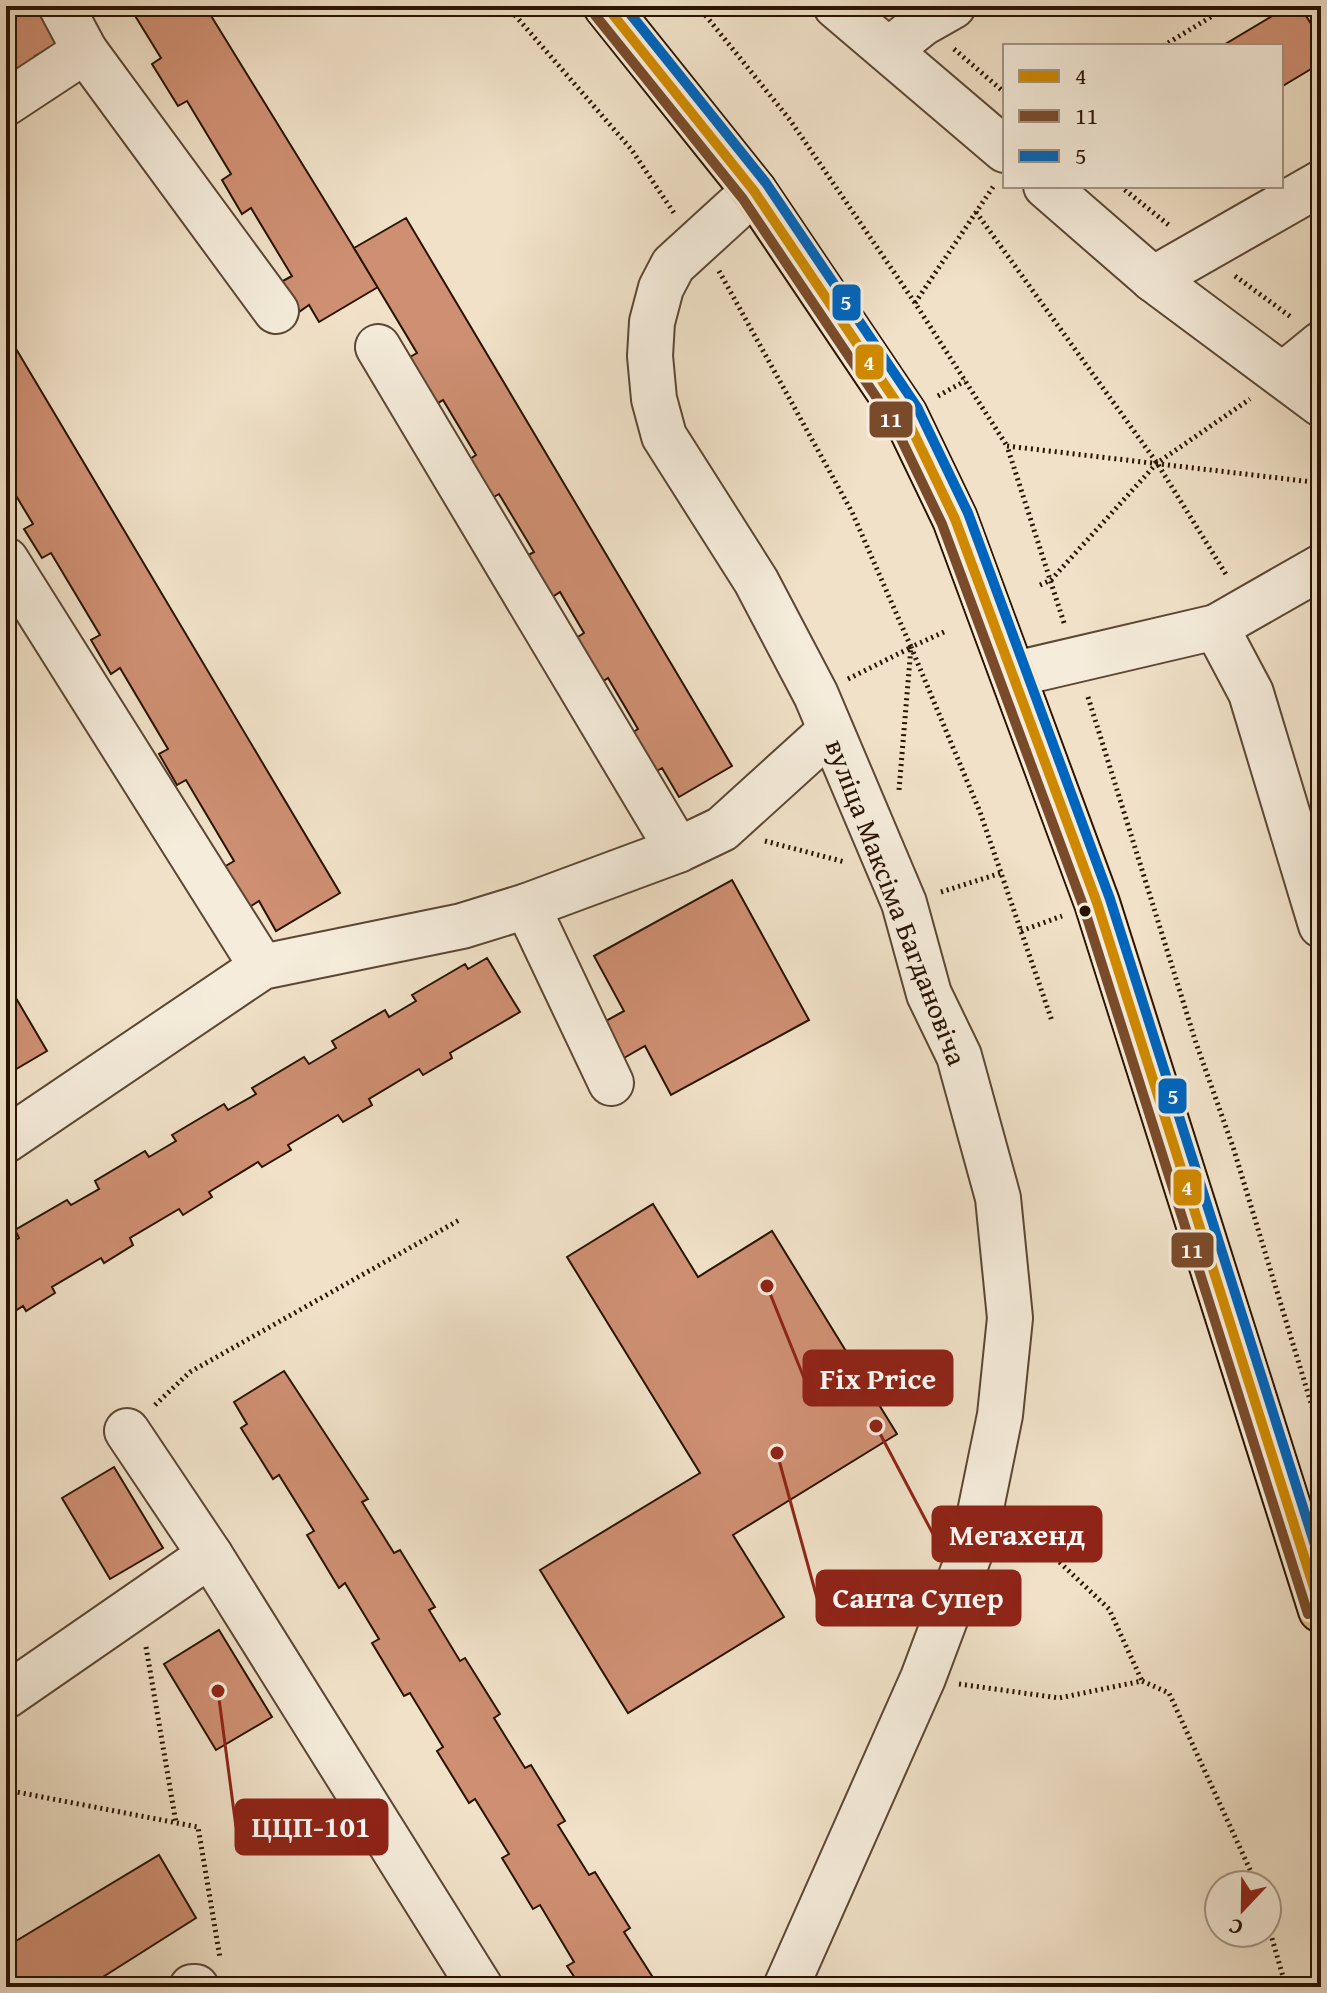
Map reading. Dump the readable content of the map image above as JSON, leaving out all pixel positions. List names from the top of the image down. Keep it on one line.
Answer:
{"streets":{"street":["вуліца Максіма Багдановіча"]},"places":["Fix Price","Мегахенд","Санта Супер","ЦЦП-101"],"lines":["transit line 4","transit line 5","transit line 11"],"legend":["4","11","5"],"north":"bottom"}
